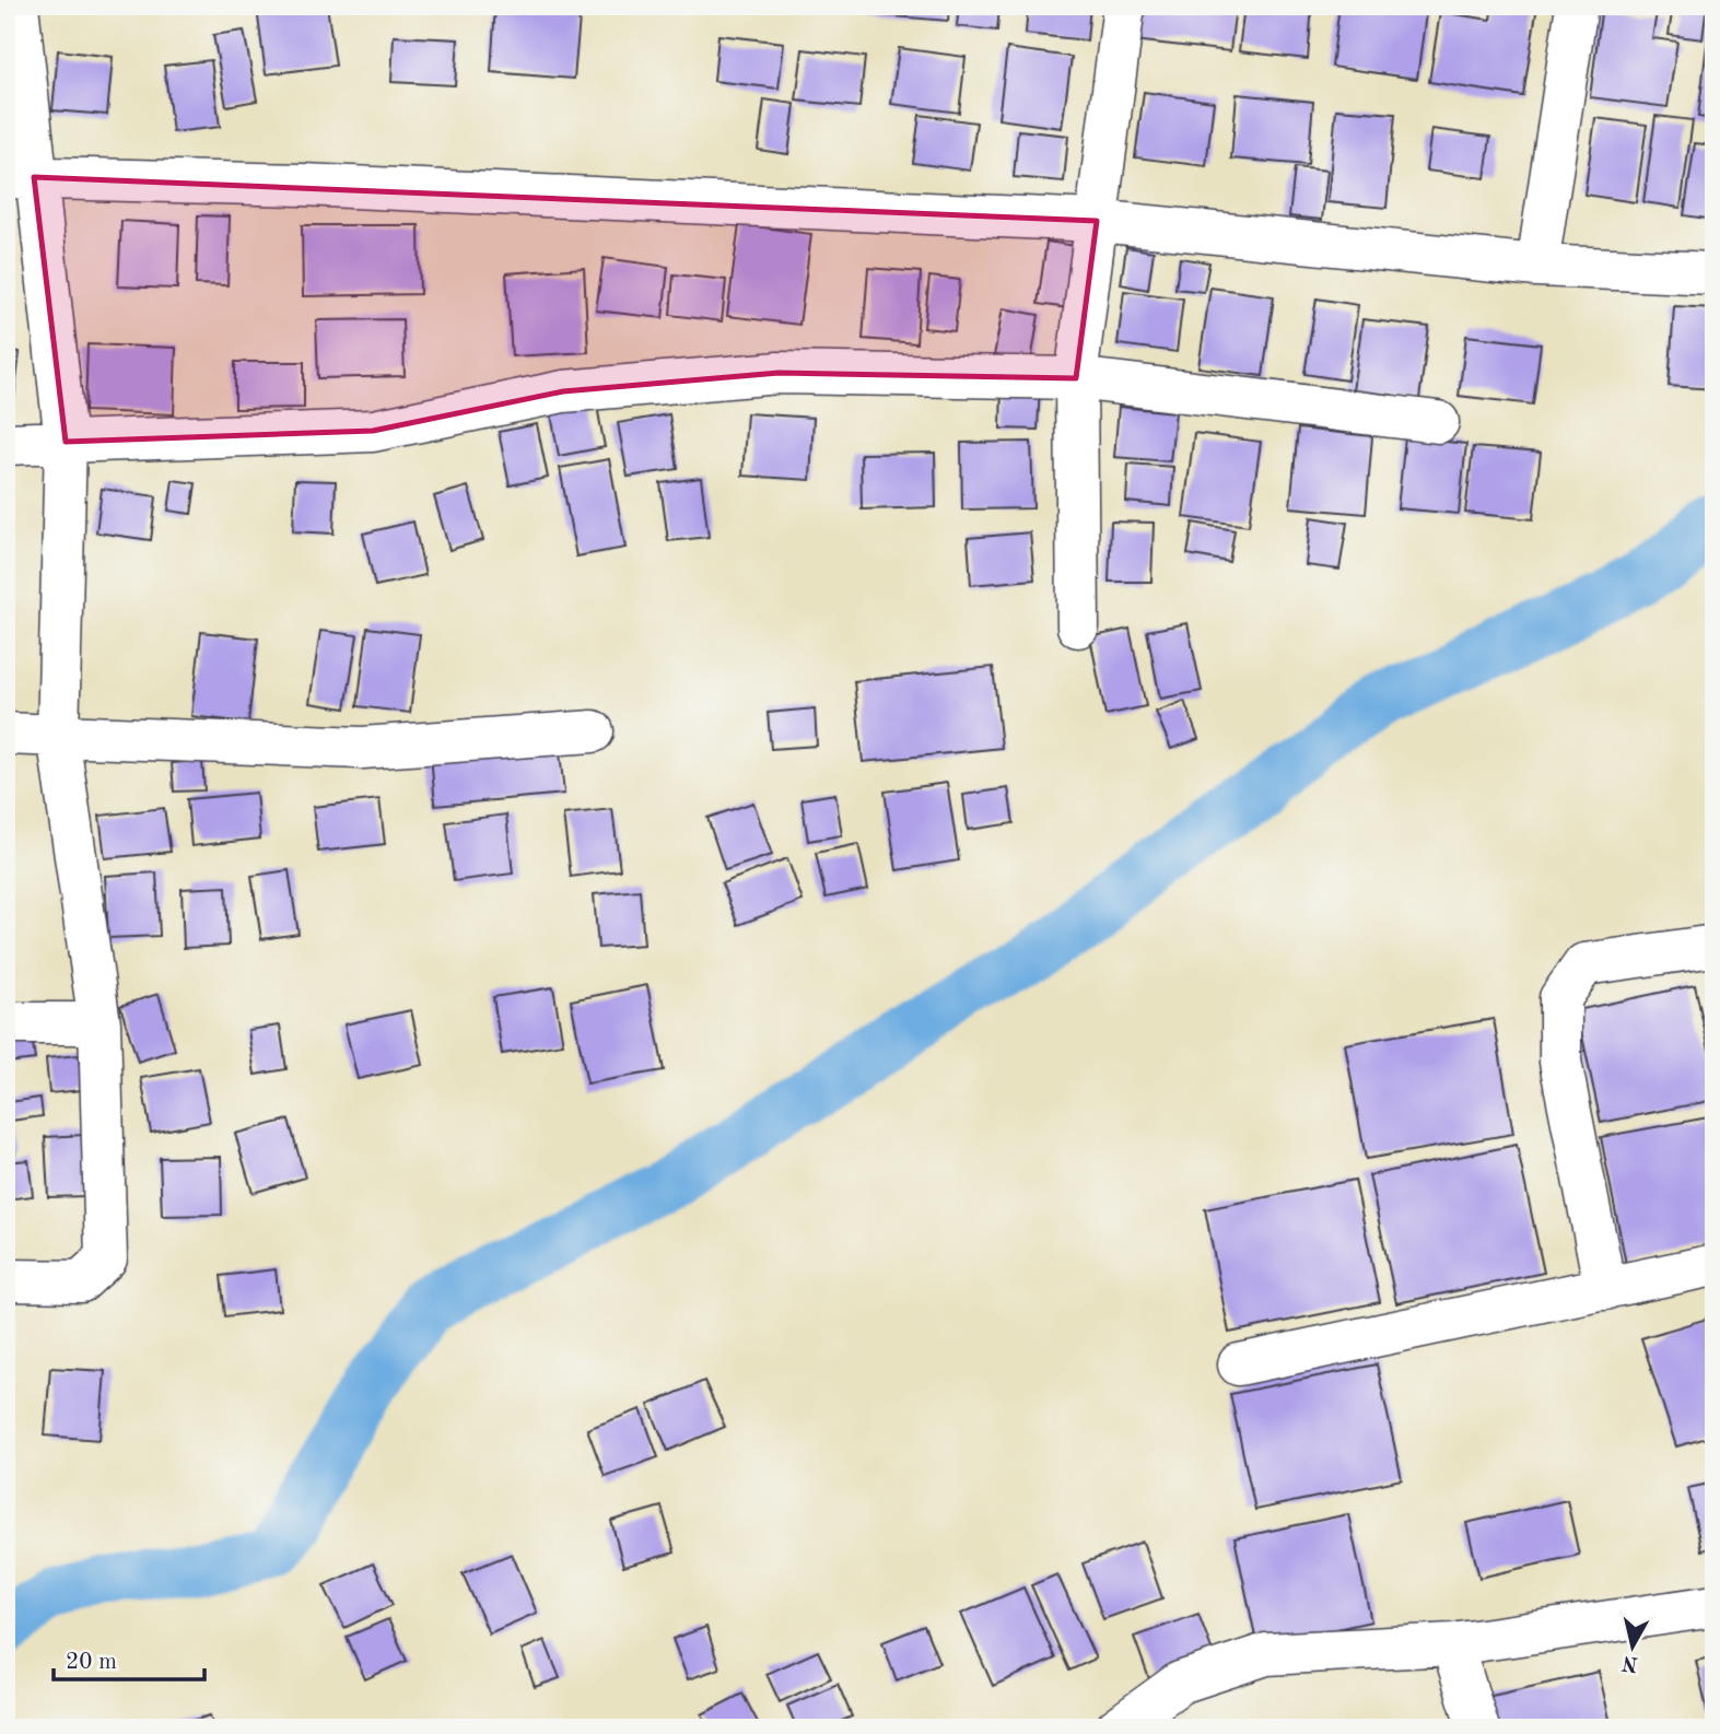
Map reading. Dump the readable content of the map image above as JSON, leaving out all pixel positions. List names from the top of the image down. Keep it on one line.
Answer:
{"scale_bar":"20 m","north":"bottom"}
